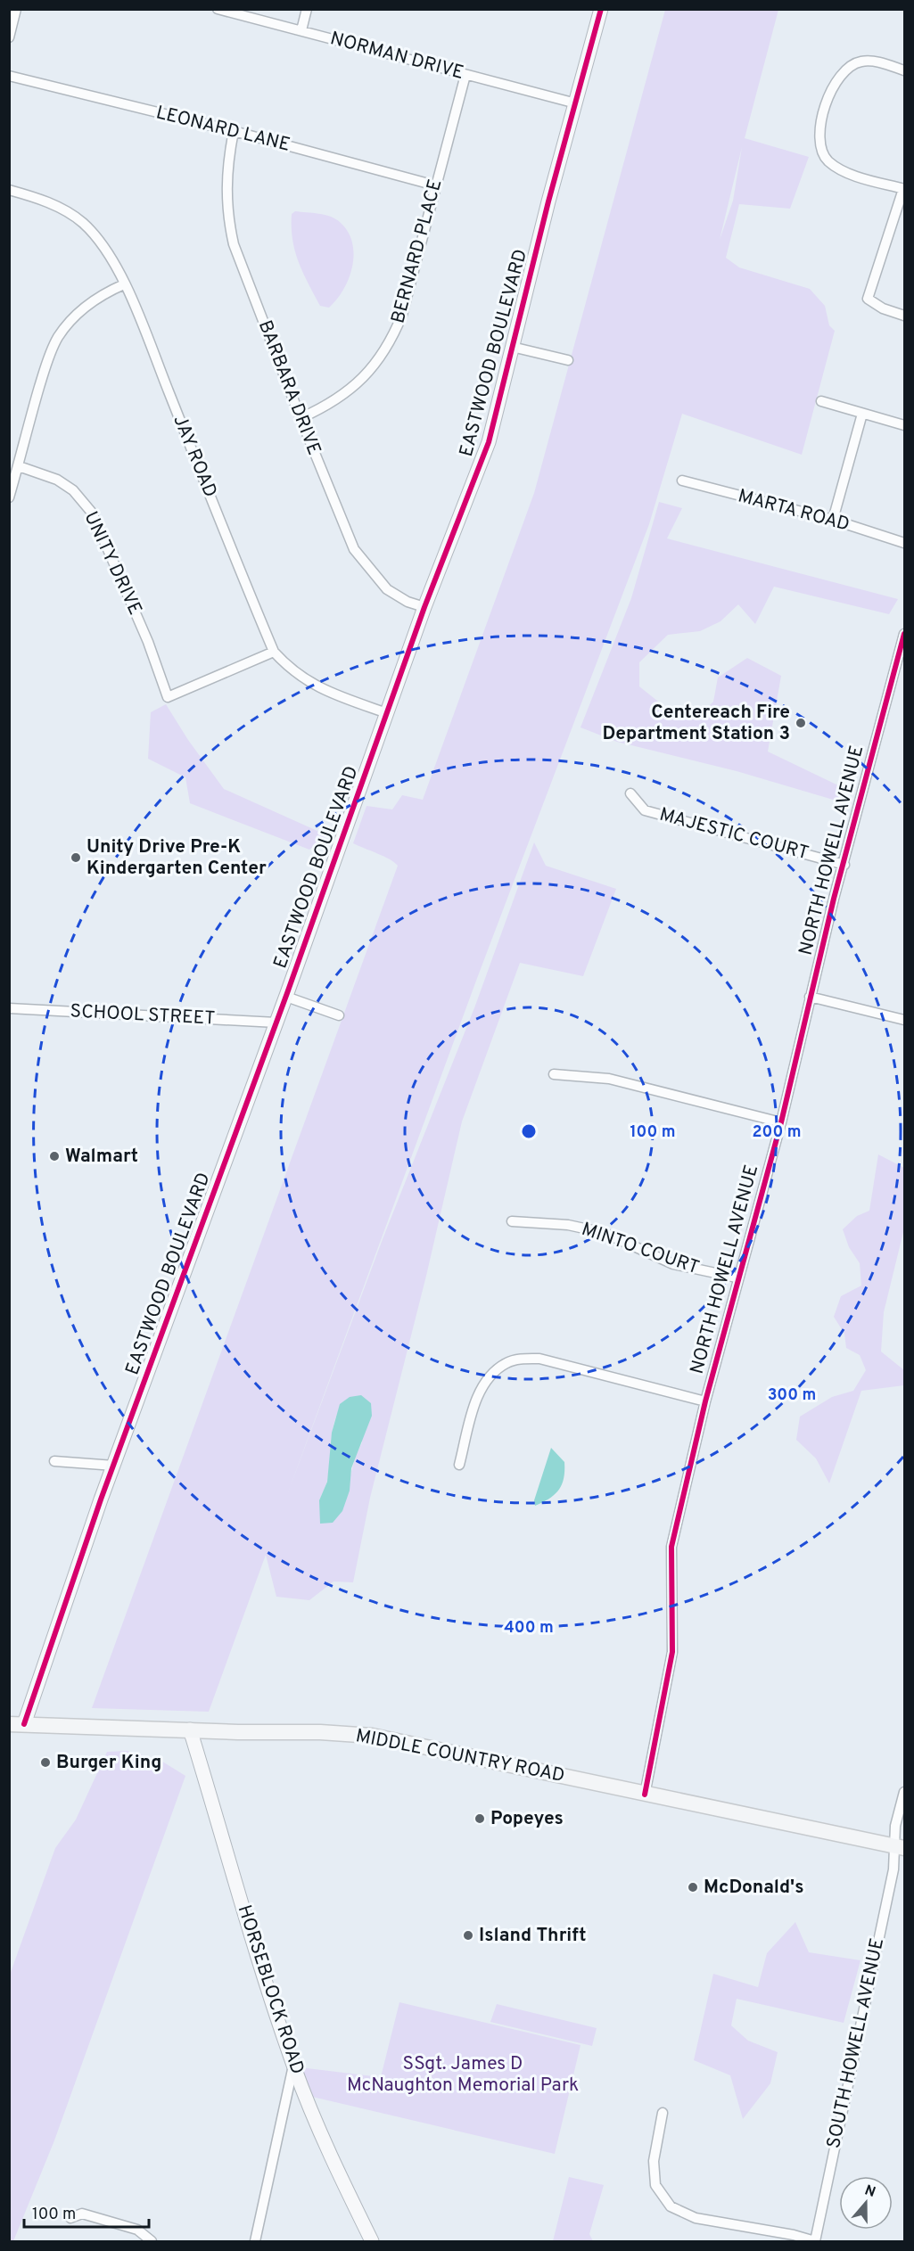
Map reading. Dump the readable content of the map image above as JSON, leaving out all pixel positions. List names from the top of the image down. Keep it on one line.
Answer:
{"streets":{"main road":["MIDDLE COUNTRY ROAD"],"street":["NORMAN DRIVE","LEONARD LANE","BERNARD PLACE","EASTWOOD BOULEVARD","BARBARA DRIVE","JAY ROAD","MARTA ROAD","UNITY DRIVE","MAJESTIC COURT","NORTH HOWELL AVENUE","SCHOOL STREET","MINTO COURT","HORSEBLOCK ROAD","SOUTH HOWELL AVENUE"]},"crossings":[["NORMAN DRIVE","BERNARD PLACE"],["NORMAN DRIVE","EASTWOOD BOULEVARD"],["LEONARD LANE","BERNARD PLACE"],["LEONARD LANE","BARBARA DRIVE"],["BERNARD PLACE","BARBARA DRIVE"],["EASTWOOD BOULEVARD","BARBARA DRIVE"],["EASTWOOD BOULEVARD","JAY ROAD"],["EASTWOOD BOULEVARD","SCHOOL STREET"],["EASTWOOD BOULEVARD","MIDDLE COUNTRY ROAD"],["JAY ROAD","UNITY DRIVE"],["MAJESTIC COURT","NORTH HOWELL AVENUE"],["NORTH HOWELL AVENUE","MINTO COURT"],["NORTH HOWELL AVENUE","MIDDLE COUNTRY ROAD"],["MIDDLE COUNTRY ROAD","HORSEBLOCK ROAD"],["MIDDLE COUNTRY ROAD","SOUTH HOWELL AVENUE"]],"parks":["SSgt. James D McNaughton Memorial Park"],"places":["Centereach Fire Department Station 3","Unity Drive Pre-K Kindergarten Center","Walmart","Burger King","Popeyes","McDonald's","Island Thrift"],"scale_bar":"100 m","north":"top","rings":["100 m","200 m","300 m","400 m"]}
